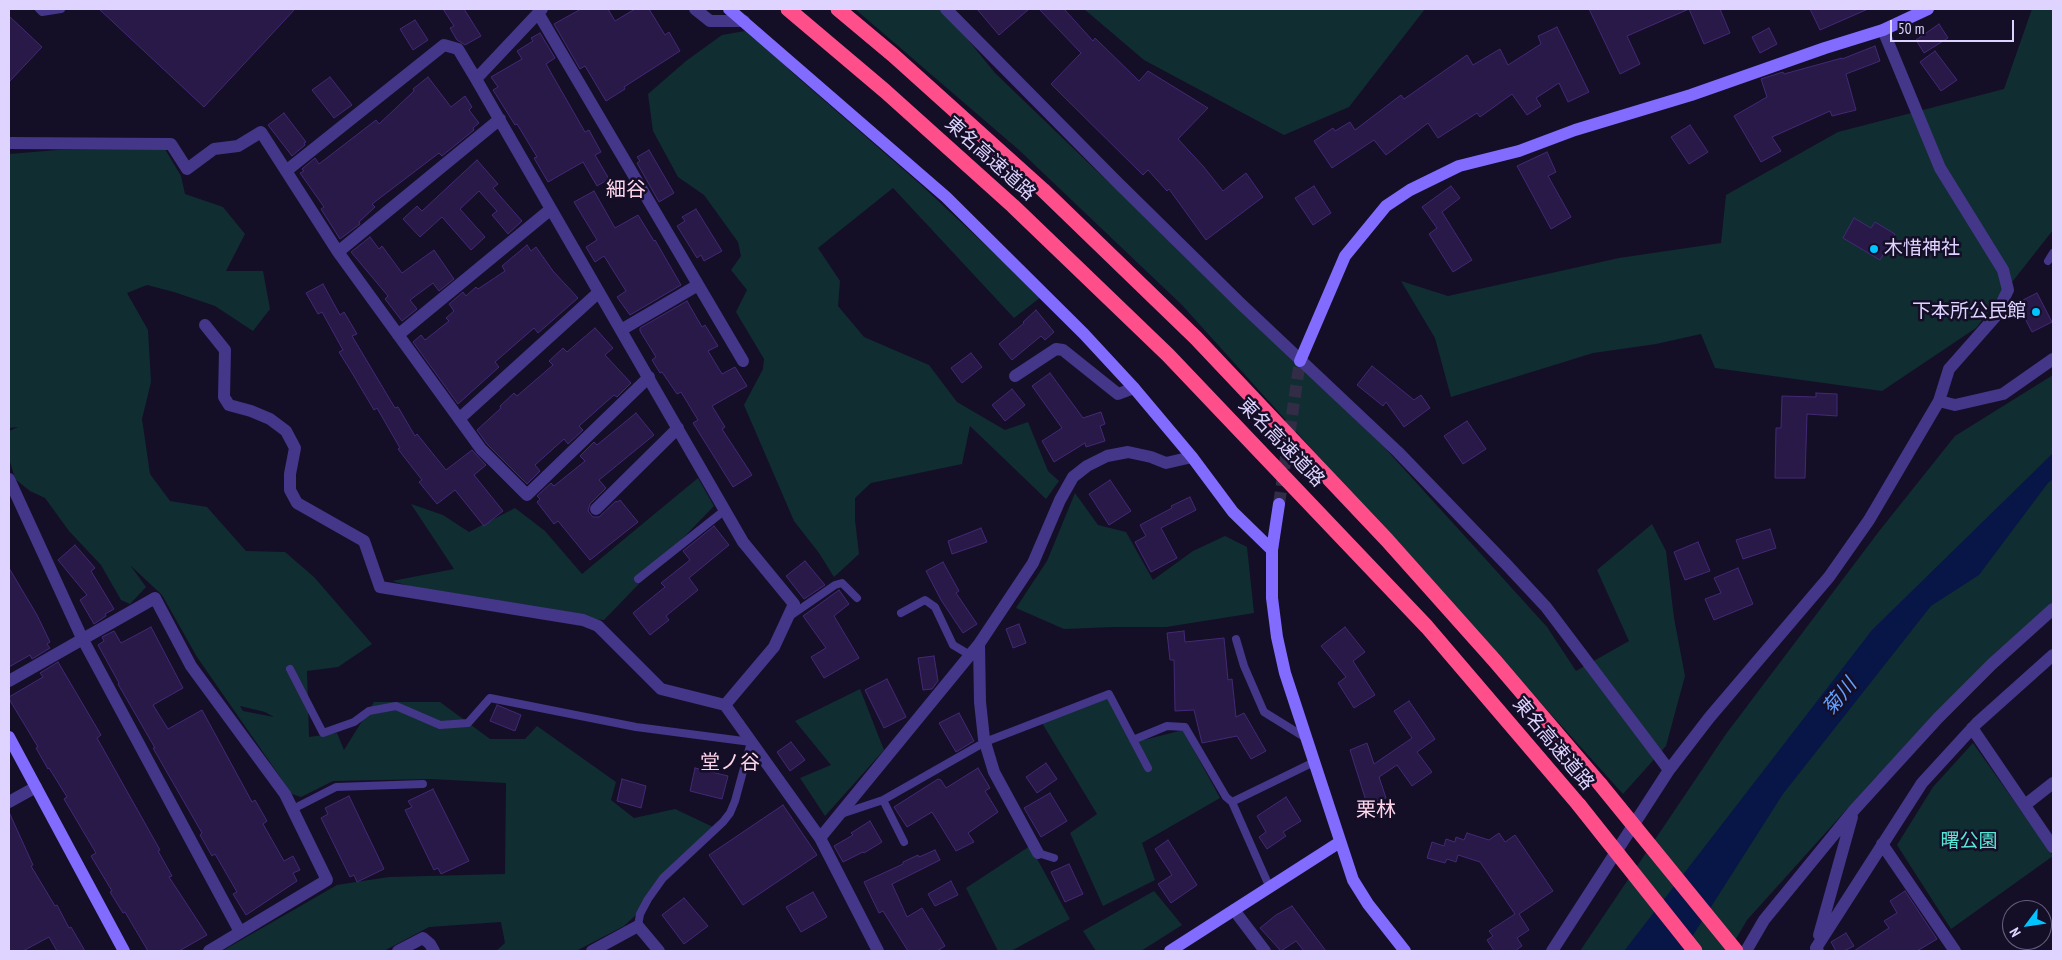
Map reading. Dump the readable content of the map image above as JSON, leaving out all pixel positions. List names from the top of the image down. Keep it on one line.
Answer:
{"streets":{"highway":["東名高速道路"]},"districts":["細谷","堂ノ谷","栗林"],"water":["菊川"],"parks":["曙公園"],"places":["木惜神社","下本所公民館"],"scale_bar":"50 m","north":"bottom left"}
